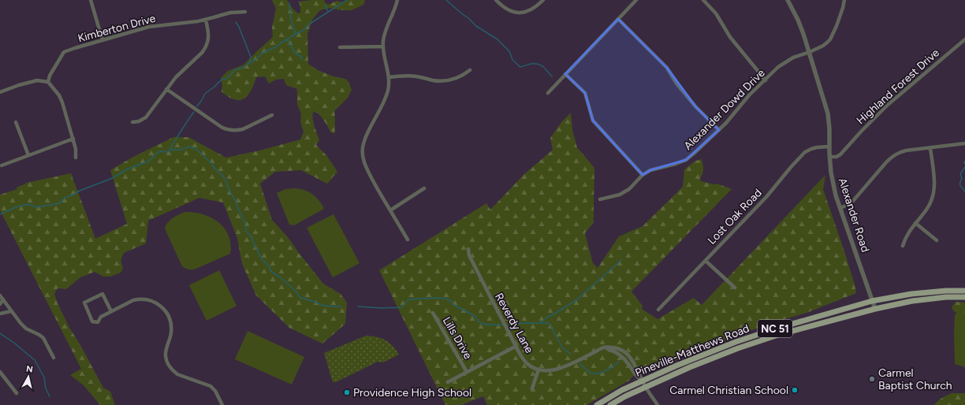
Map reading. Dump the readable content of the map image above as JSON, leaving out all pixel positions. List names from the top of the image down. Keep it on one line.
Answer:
{"streets":{"main road":["NC 51","Pineville-Matthews Road"],"street":["Kimberton Drive","Highland Forest Drive","Alexander Dowd Drive","Alexander Road","Lost Oak Road","Reverdy Lane","Lills Drive"]},"crossings":[["Highland Forest Drive","Alexander Road"],["Alexander Dowd Drive","Alexander Road"],["Alexander Road","Lost Oak Road"],["Alexander Road","Pineville-Matthews Road"]],"places":["Carmel Baptist Church","Carmel Christian School","Providence High School"],"north":"top"}
